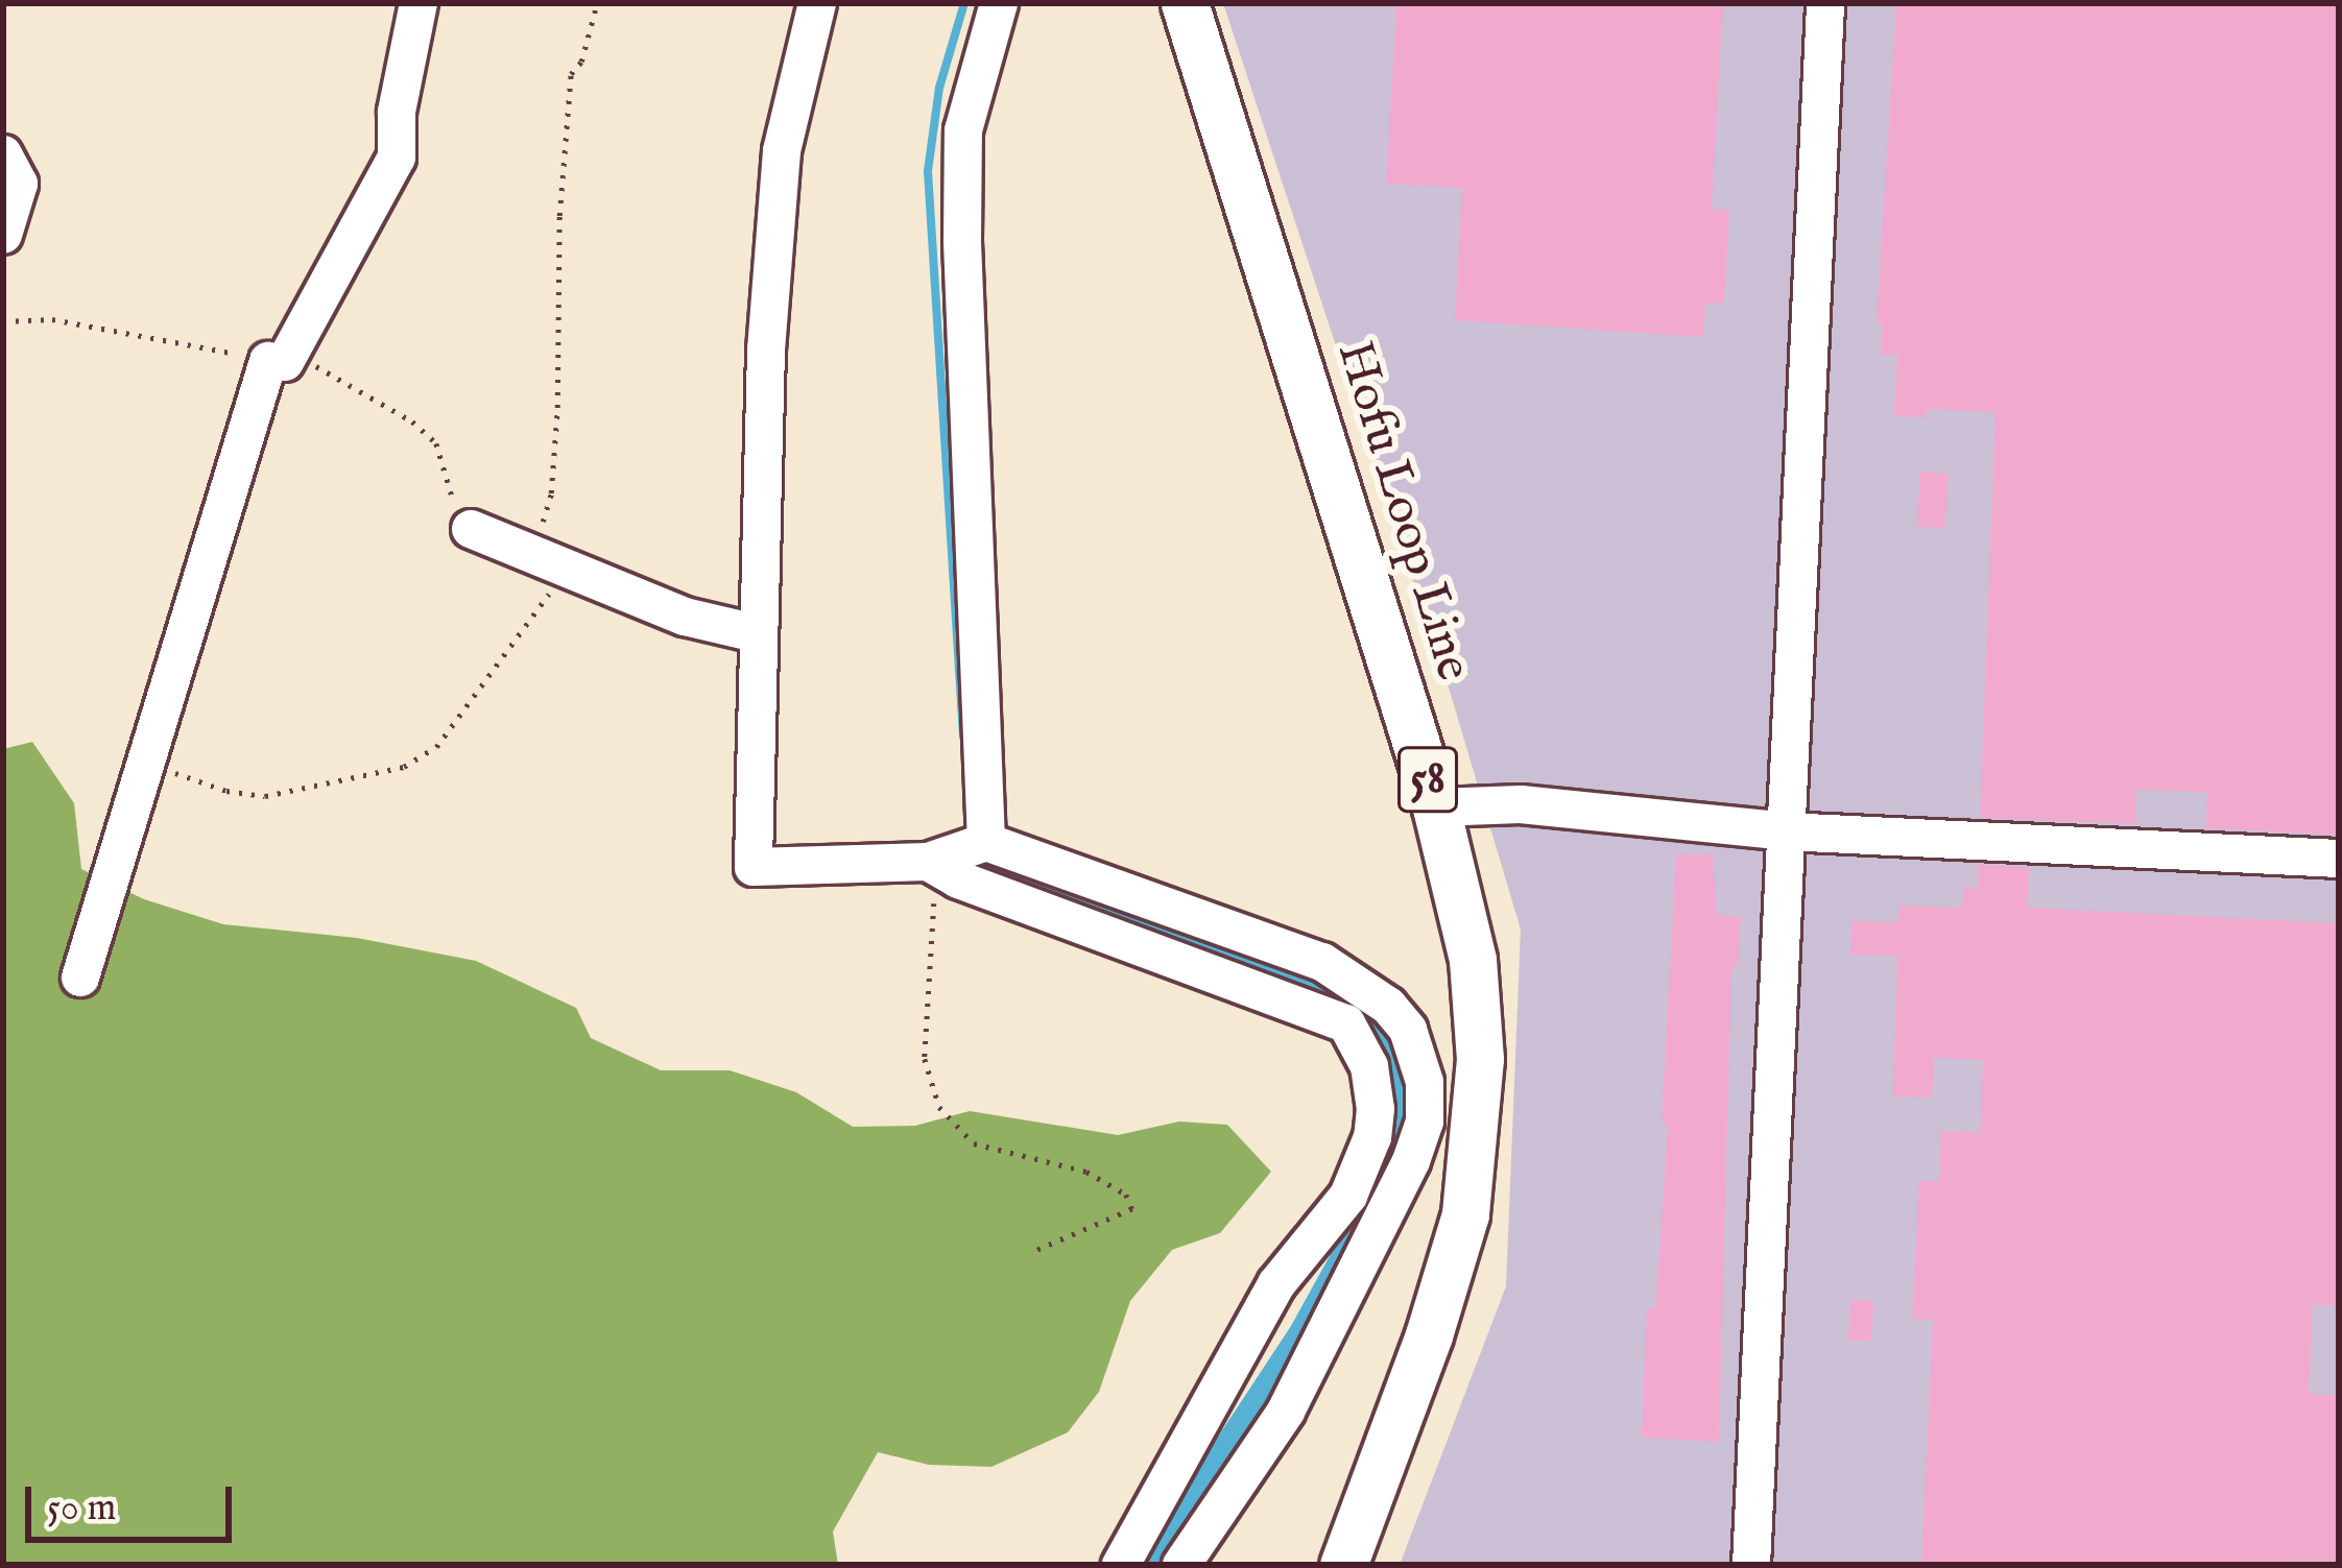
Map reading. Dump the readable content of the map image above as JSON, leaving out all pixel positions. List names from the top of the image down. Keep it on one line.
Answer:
{"streets":{"main road":["Hofu Loop Line","58"]},"scale_bar":"50 m"}
